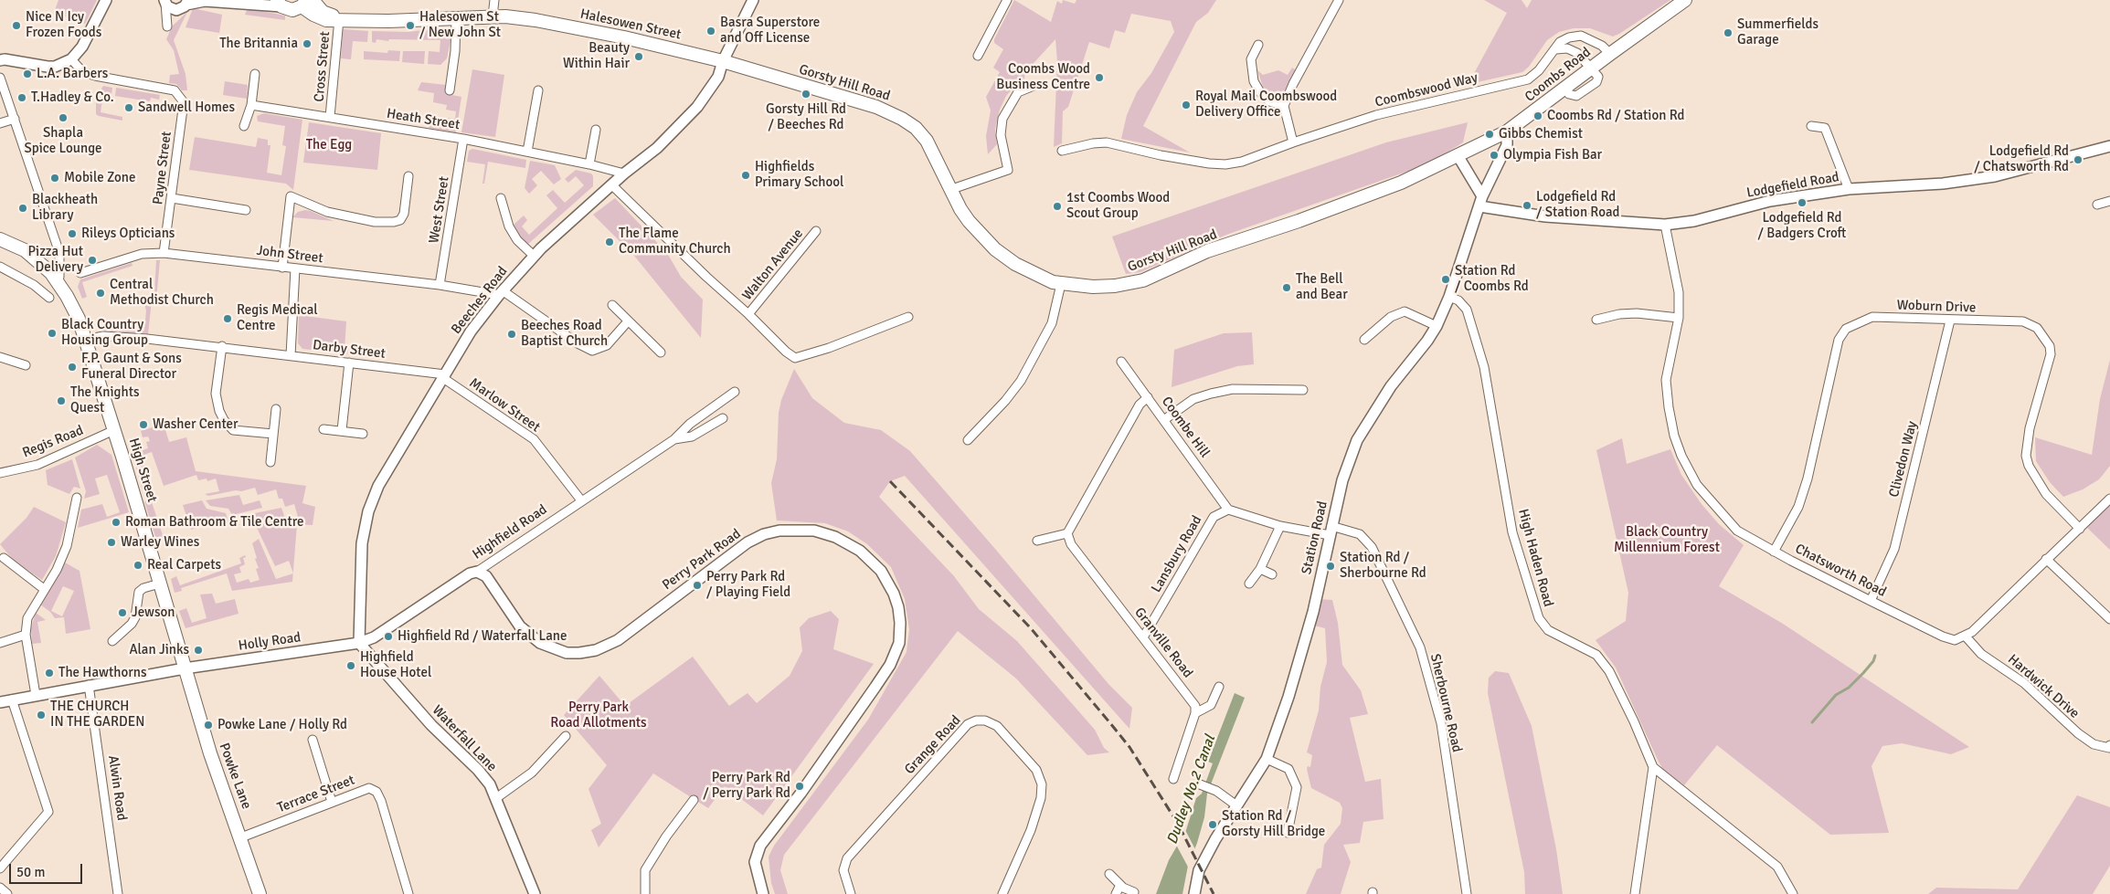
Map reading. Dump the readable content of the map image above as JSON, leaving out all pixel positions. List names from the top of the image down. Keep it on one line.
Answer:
{"streets":{"main road":["Halesowen Street","Coombs Road","Gorsty Hill Road","High Street","Powke Lane"],"street":["Cross Street","Coombswood Way","Heath Street","Payne Street","Lodgefield Road","West Street","John Street","Walton Avenue","Beeches Road","Woburn Drive","Darby Street","Marlow Street","Coombe Hill","Regis Road","Clivedon Way","Highfield Road","Station Road","Lansbury Road","High Haden Road","Perry Park Road","Chatsworth Road","Holly Road","Granville Road","Hardwick Drive","Sherbourne Road","Waterfall Lane","Grange Road","Alwin Road","Terrace Street"]},"crossings":[["Halesowen Street","Cross Street"],["Halesowen Street","Gorsty Hill Road"],["Halesowen Street","Beeches Road"],["Cross Street","Heath Street"],["Coombs Road","Gorsty Hill Road"],["Coombs Road","Coombswood Way"],["Gorsty Hill Road","Beeches Road"],["Heath Street","West Street"],["Heath Street","Beeches Road"],["Payne Street","John Street"],["Lodgefield Road","Station Road"],["Lodgefield Road","Chatsworth Road"],["West Street","John Street"],["John Street","Beeches Road"],["Beeches Road","Darby Street"],["Beeches Road","Marlow Street"],["Beeches Road","Highfield Road"],["Beeches Road","Holly Road"],["Beeches Road","Waterfall Lane"],["Woburn Drive","Clivedon Way"],["Woburn Drive","Chatsworth Road"],["Darby Street","Marlow Street"],["Darby Street","High Street"],["Marlow Street","Highfield Road"],["Coombe Hill","Lansbury Road"],["Regis Road","High Street"],["Clivedon Way","Chatsworth Road"],["High Street","Holly Road"],["High Street","Powke Lane"],["Highfield Road","Perry Park Road"],["Highfield Road","Holly Road"],["Highfield Road","Waterfall Lane"],["Station Road","High Haden Road"],["Station Road","Sherbourne Road"],["Lansbury Road","Granville Road"],["Chatsworth Road","Hardwick Drive"],["Holly Road","Waterfall Lane"],["Holly Road","Powke Lane"],["Holly Road","Alwin Road"],["Powke Lane","Terrace Street"]],"water":["Dudley No.2 Canal"],"parks":["The Egg","Black Country Millennium Forest","Perry Park Road Allotments"],"places":["Nice N Icy Frozen Foods","Halesowen St / New John St","Basra Superstore and Off License","Summerfields Garage","The Britannia","Beauty Within Hair","L.A. Barbers","Coombs Wood Business Centre","Gorsty Hill Rd / Beeches Rd","T.Hadley & Co.","Royal Mail Coombswood Delivery Office","Sandwell Homes","Coombs Rd / Station Rd","Shapla Spice Lounge","Gibbs Chemist","Olympia Fish Bar","Lodgefield Rd / Chatsworth Rd","Highfields Primary School","Mobile Zone","Lodgefield Rd / Badgers Croft","Lodgefield Rd / Station Road","1st Coombs Wood Scout Group","Blackheath Library","Rileys Opticians","The Flame Community Church","Pizza Hut Delivery","Station Rd / Coombs Rd","The Bell and Bear","Central Methodist Church","Regis Medical Centre","Black Country Housing Group","Beeches Road Baptist Church","F.P. Gaunt & Sons Funeral Director","The Knights Quest","Washer Center","Roman Bathroom & Tile Centre","Warley Wines","Real Carpets","Station Rd / Sherbourne Rd","Perry Park Rd / Playing Field","Jewson","Highfield Rd / Waterfall Lane","Alan Jinks","Highfield House Hotel","The Hawthorns","THE CHURCH IN THE GARDEN","Powke Lane / Holly Rd","Perry Park Rd / Perry Park Rd","Station Rd / Gorsty Hill Bridge"],"scale_bar":"50 m"}
